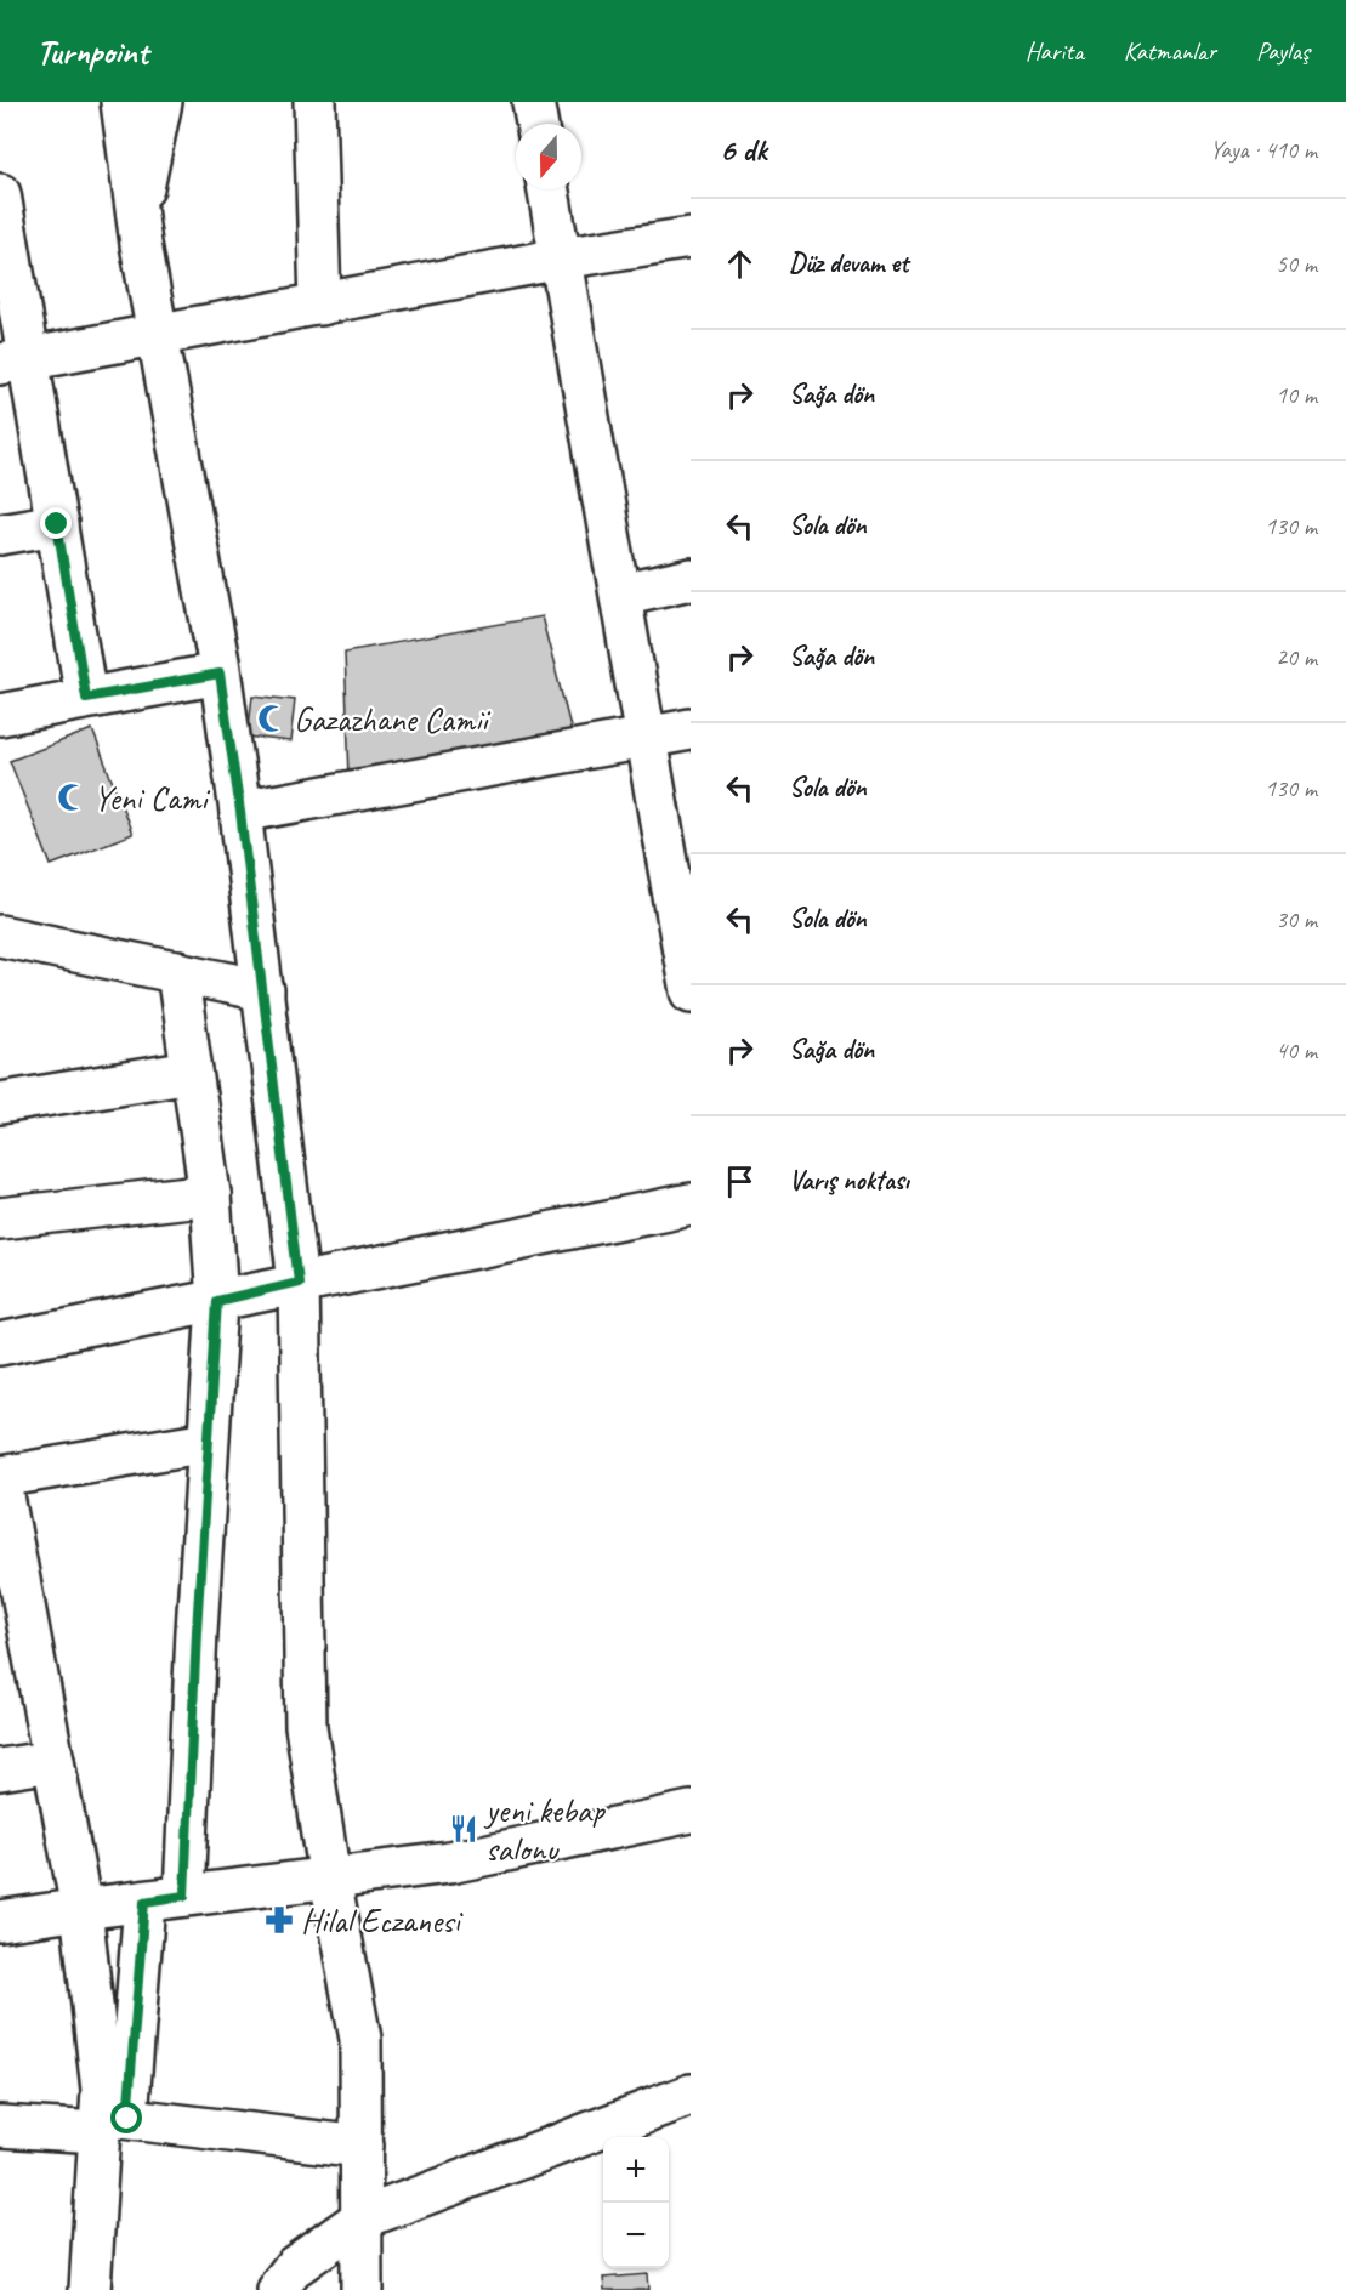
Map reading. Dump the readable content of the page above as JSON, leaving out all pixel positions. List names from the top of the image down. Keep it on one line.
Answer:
{"places":{"mosque":["Gazazhane Camii","Yeni Cami"],"restaurant":["yeni kebap salonu"],"pharmacy":["Hilal Eczanesi"]},"north":"bottom","page":{"header":"Turnpoint","nav":["Harita","Katmanlar","Paylaş"],"heading":["6 dk","Yaya · 410 m"],"list":[["Düz devam et","50 m"],["Sağa dön","10 m"],["Sola dön","130 m"],["Sağa dön","20 m"],["Sola dön","130 m"],["Sola dön","30 m"],["Sağa dön","40 m"],"Varış noktası"],"map_buttons":["+","−"]}}
